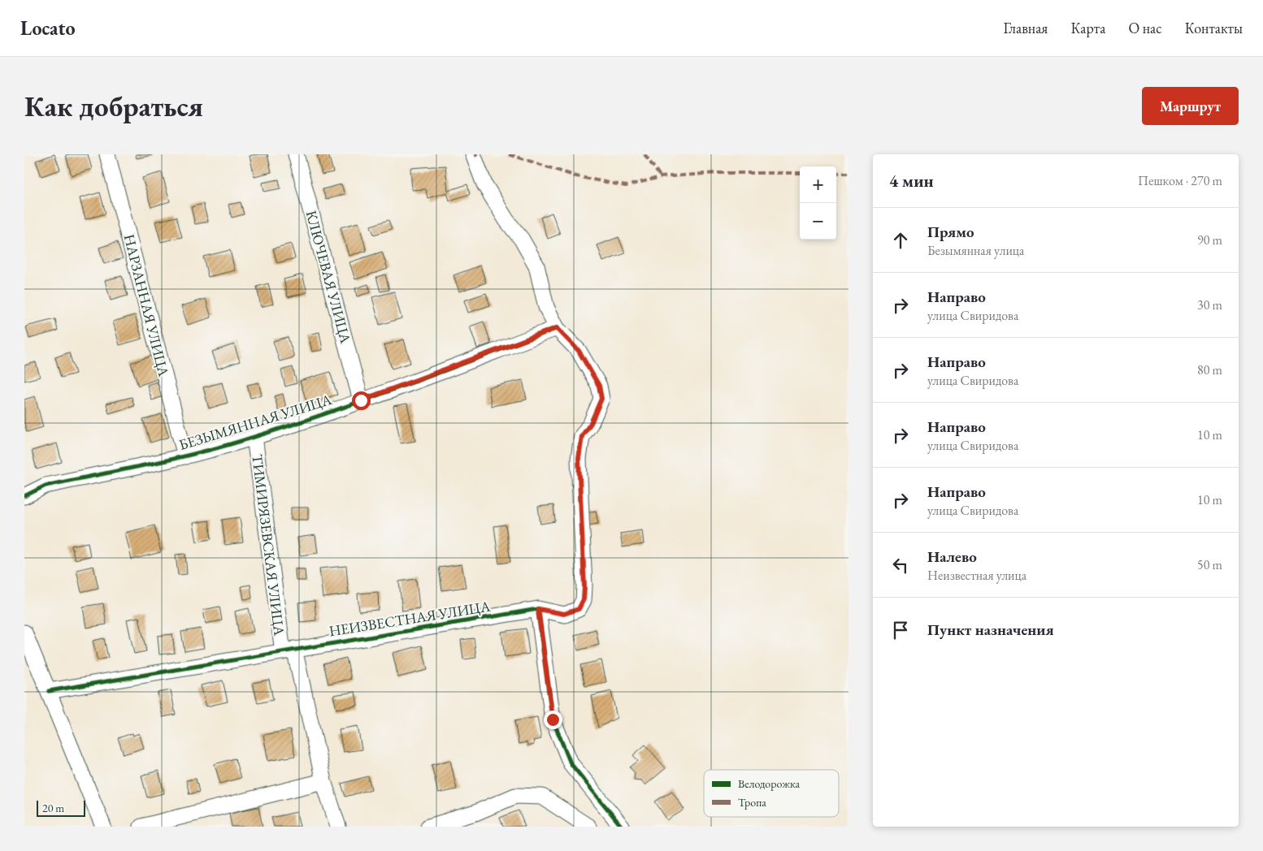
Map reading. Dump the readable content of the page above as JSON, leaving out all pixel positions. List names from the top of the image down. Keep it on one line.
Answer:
{"streets":{"street":["КЛЮЧЕВАЯ УЛИЦА","НАРЗАННАЯ УЛИЦА","БЕЗЫМЯННАЯ УЛИЦА","ТИМИРЯЗЕВСКАЯ УЛИЦА","НЕИЗВЕСТНАЯ УЛИЦА"]},"crossings":[["КЛЮЧЕВАЯ УЛИЦА","БЕЗЫМЯННАЯ УЛИЦА"],["НАРЗАННАЯ УЛИЦА","БЕЗЫМЯННАЯ УЛИЦА"],["БЕЗЫМЯННАЯ УЛИЦА","ТИМИРЯЗЕВСКАЯ УЛИЦА"],["БЕЗЫМЯННАЯ УЛИЦА","НЕИЗВЕСТНАЯ УЛИЦА"],["ТИМИРЯЗЕВСКАЯ УЛИЦА","НЕИЗВЕСТНАЯ УЛИЦА"]],"legend":["Велодорожка","Тропа"],"scale_bar":"20 m","page":{"header":"Locato","nav":["Главная","Карта","О нас","Контакты"],"buttons":"Маршрут","title":"Как добраться","heading":["4 мин","Пешком · 270 m"],"map_buttons":["+","−"],"list":[["Прямо","Безымянная улица","90 m"],["Направо","улица Свиридова","30 m"],["Направо","улица Свиридова","80 m"],["Направо","улица Свиридова","10 m"],["Направо","улица Свиридова","10 m"],["Налево","Неизвестная улица","50 m"],"Пункт назначения"],"scale":"20 m"}}
